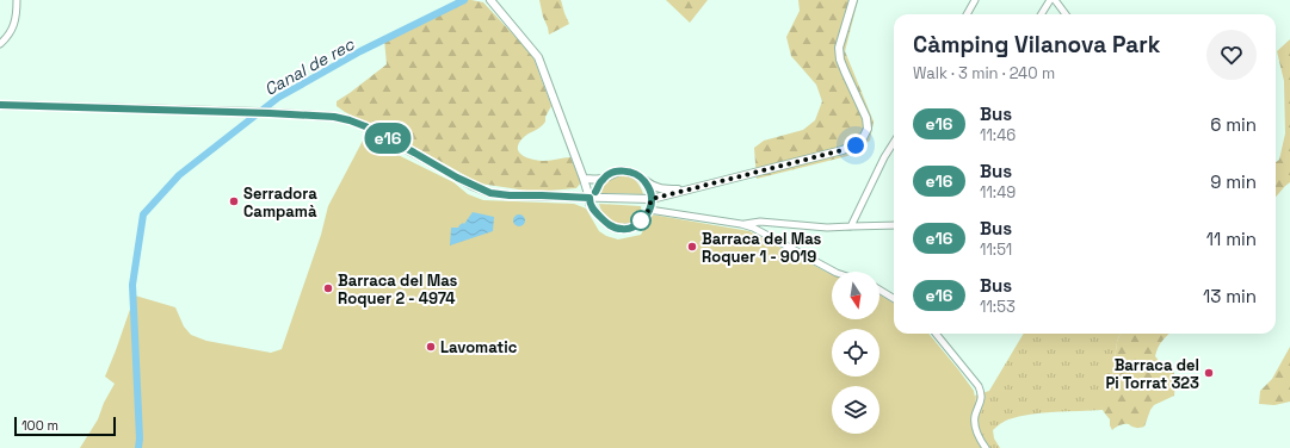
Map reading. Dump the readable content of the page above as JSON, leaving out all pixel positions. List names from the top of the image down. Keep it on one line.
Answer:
{"water":["Canal de rec"],"places":["Serradora Campamà","Barraca del Mas Roquer 1 - 9019","Barraca del Mas Roquer 2 - 4974","Lavomatic","Barraca del Pi Torrat 323"],"lines":["bus line e16"],"scale_bar":"100 m","north":"bottom","page":{"on_map":"e16","heading":["Càmping Vilanova Park","Walk · 3 min · 240 m"],"list":[{"mark":"e16","name":"Bus","note":"11:46","value":"6 min"},{"mark":"e16","name":"Bus","note":"11:49","value":"9 min"},{"mark":"e16","name":"Bus","note":"11:51","value":"11 min"},{"mark":"e16","name":"Bus","note":"11:53","value":"13 min"}],"scale":"100 m"}}
